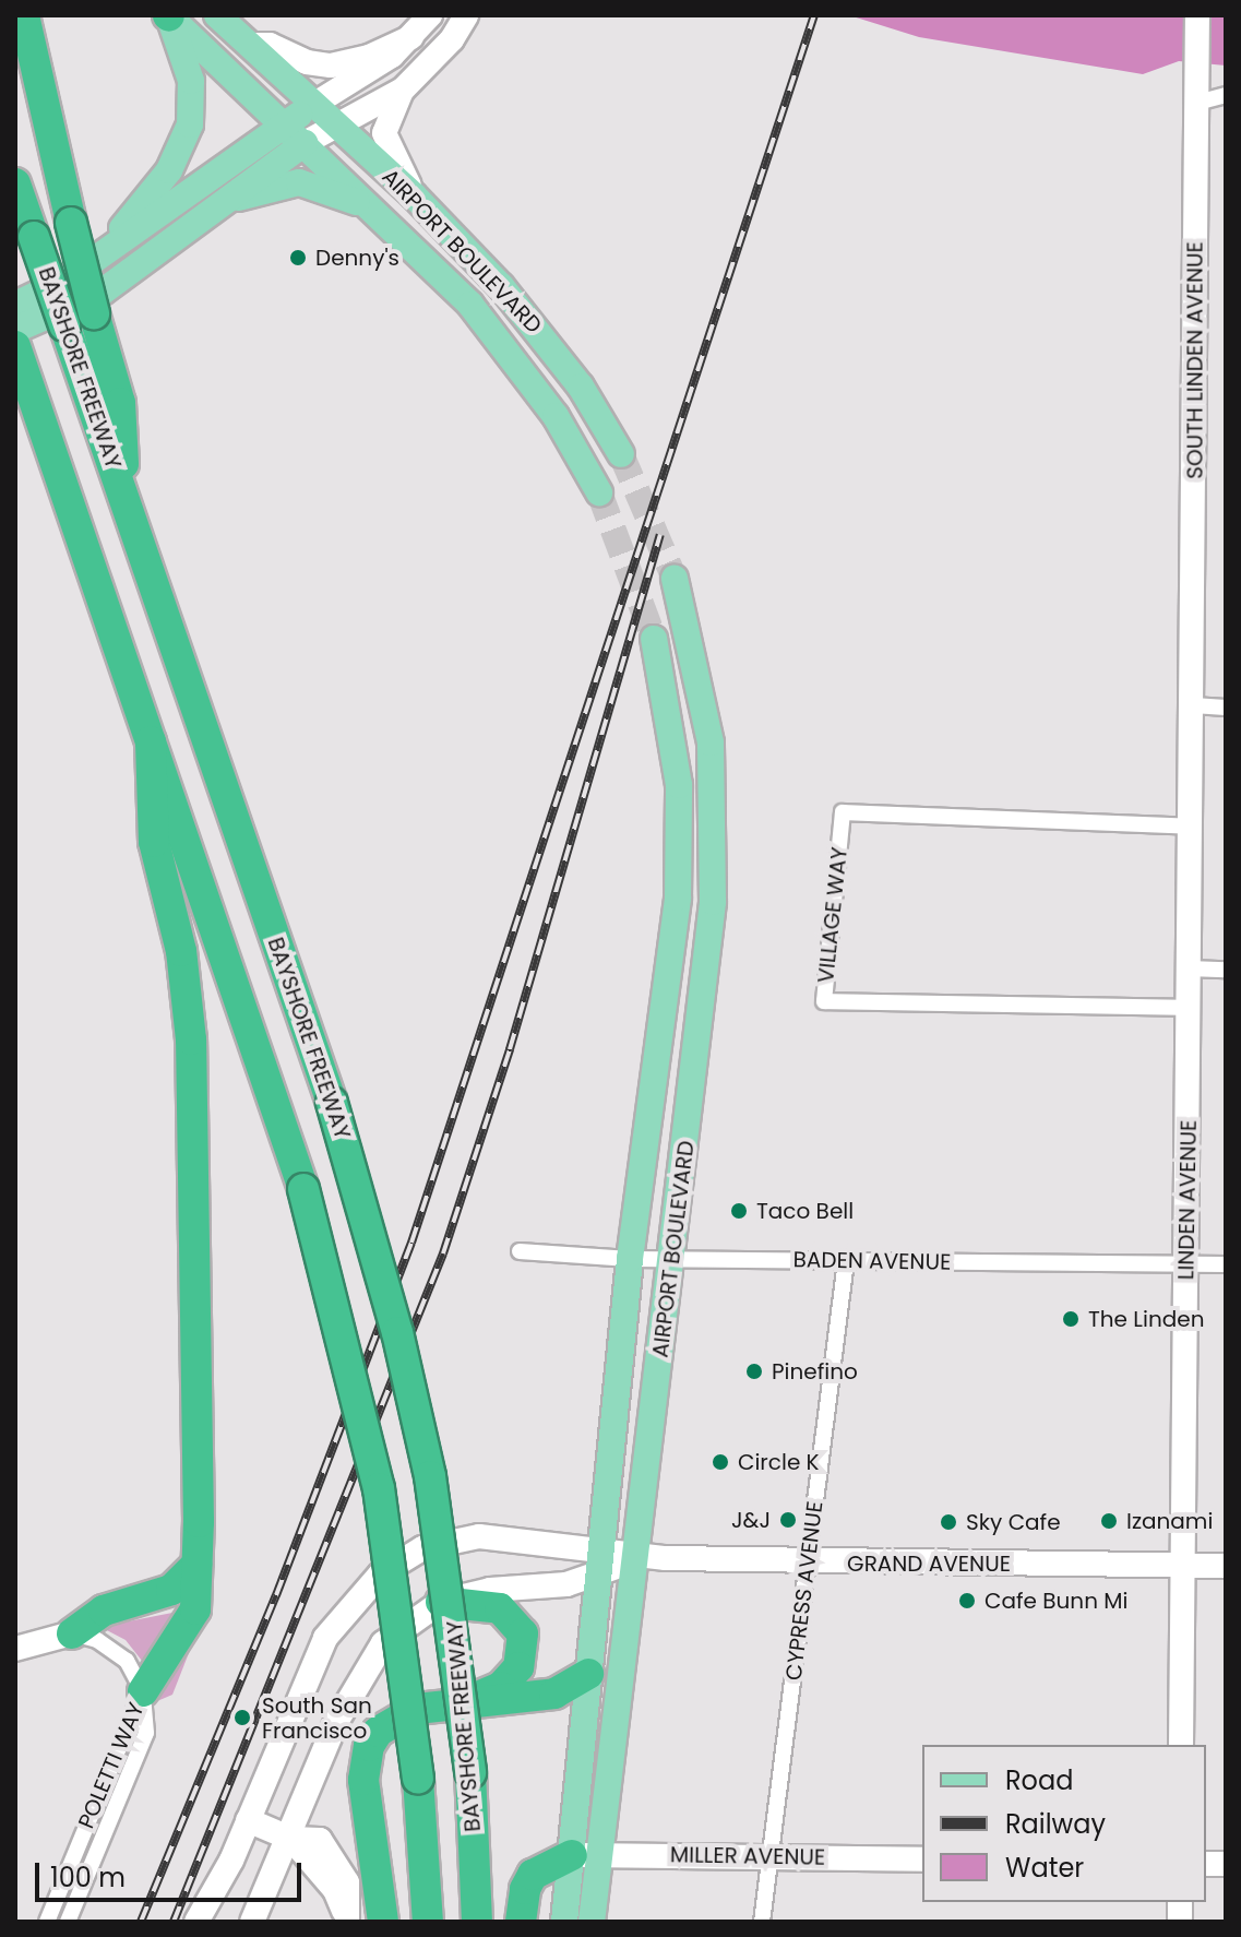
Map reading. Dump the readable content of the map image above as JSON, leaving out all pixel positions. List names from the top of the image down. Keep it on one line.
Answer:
{"streets":{"highway":["BAYSHORE FREEWAY"],"main road":["AIRPORT BOULEVARD","SOUTH LINDEN AVENUE","LINDEN AVENUE","GRAND AVENUE","MILLER AVENUE"],"street":["VILLAGE WAY","BADEN AVENUE","CYPRESS AVENUE","POLETTI WAY"]},"crossings":[["AIRPORT BOULEVARD","BADEN AVENUE"],["AIRPORT BOULEVARD","GRAND AVENUE"],["AIRPORT BOULEVARD","MILLER AVENUE"],["SOUTH LINDEN AVENUE","LINDEN AVENUE"],["VILLAGE WAY","LINDEN AVENUE"],["LINDEN AVENUE","BADEN AVENUE"],["LINDEN AVENUE","GRAND AVENUE"],["BADEN AVENUE","CYPRESS AVENUE"],["GRAND AVENUE","CYPRESS AVENUE"],["CYPRESS AVENUE","MILLER AVENUE"]],"places":["Denny's","Taco Bell","The Linden","Pinefino","Circle K","J&J","Izanami","Sky Cafe","Cafe Bunn Mi","South San Francisco"],"legend":["Road","Railway","Water"],"scale_bar":"100 m"}
